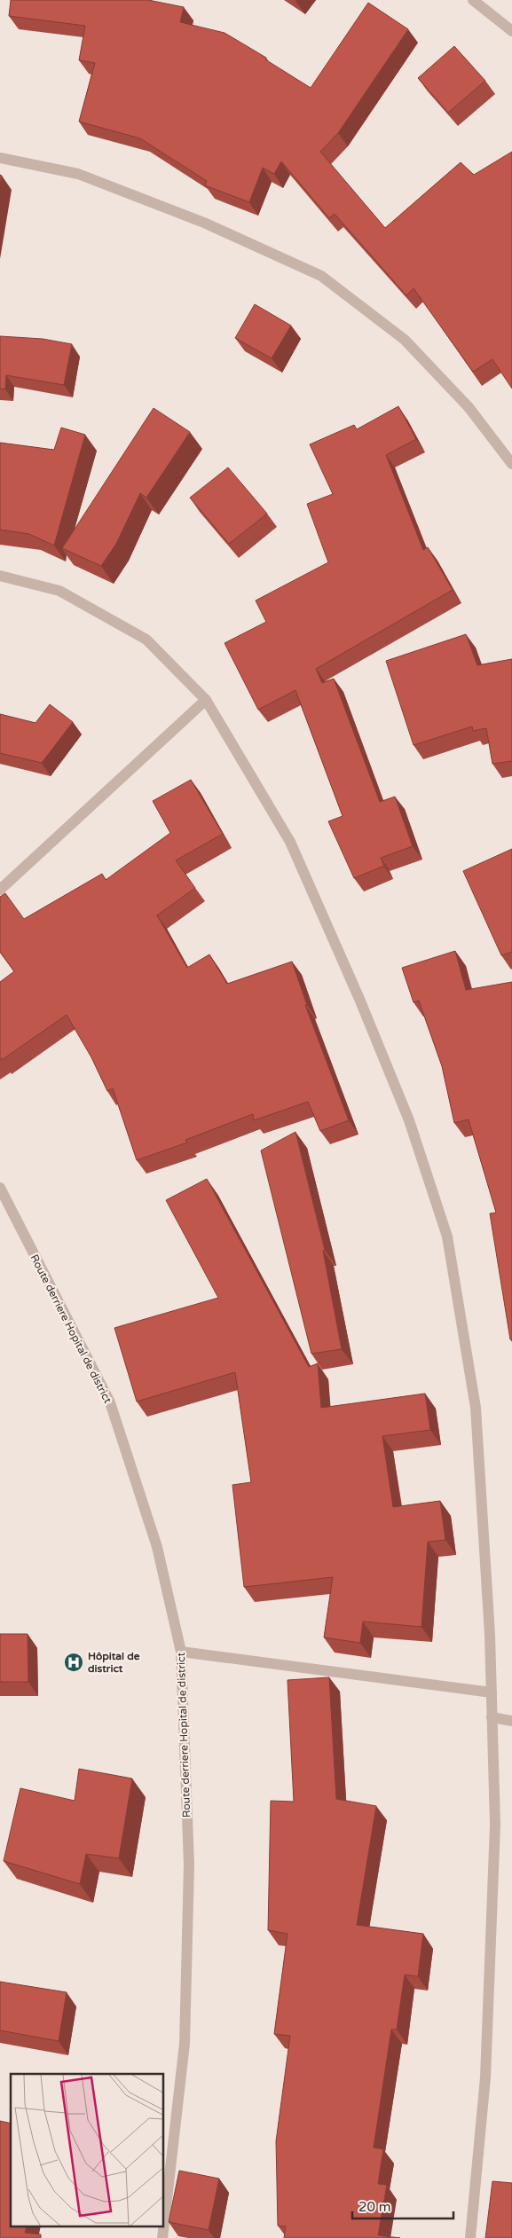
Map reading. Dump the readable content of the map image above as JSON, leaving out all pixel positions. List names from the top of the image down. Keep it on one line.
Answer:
{"streets":{"street":["Route derriere Hopital de district"]},"places":{"hospital":["Hôpital de district"]},"scale_bar":"20 m"}
